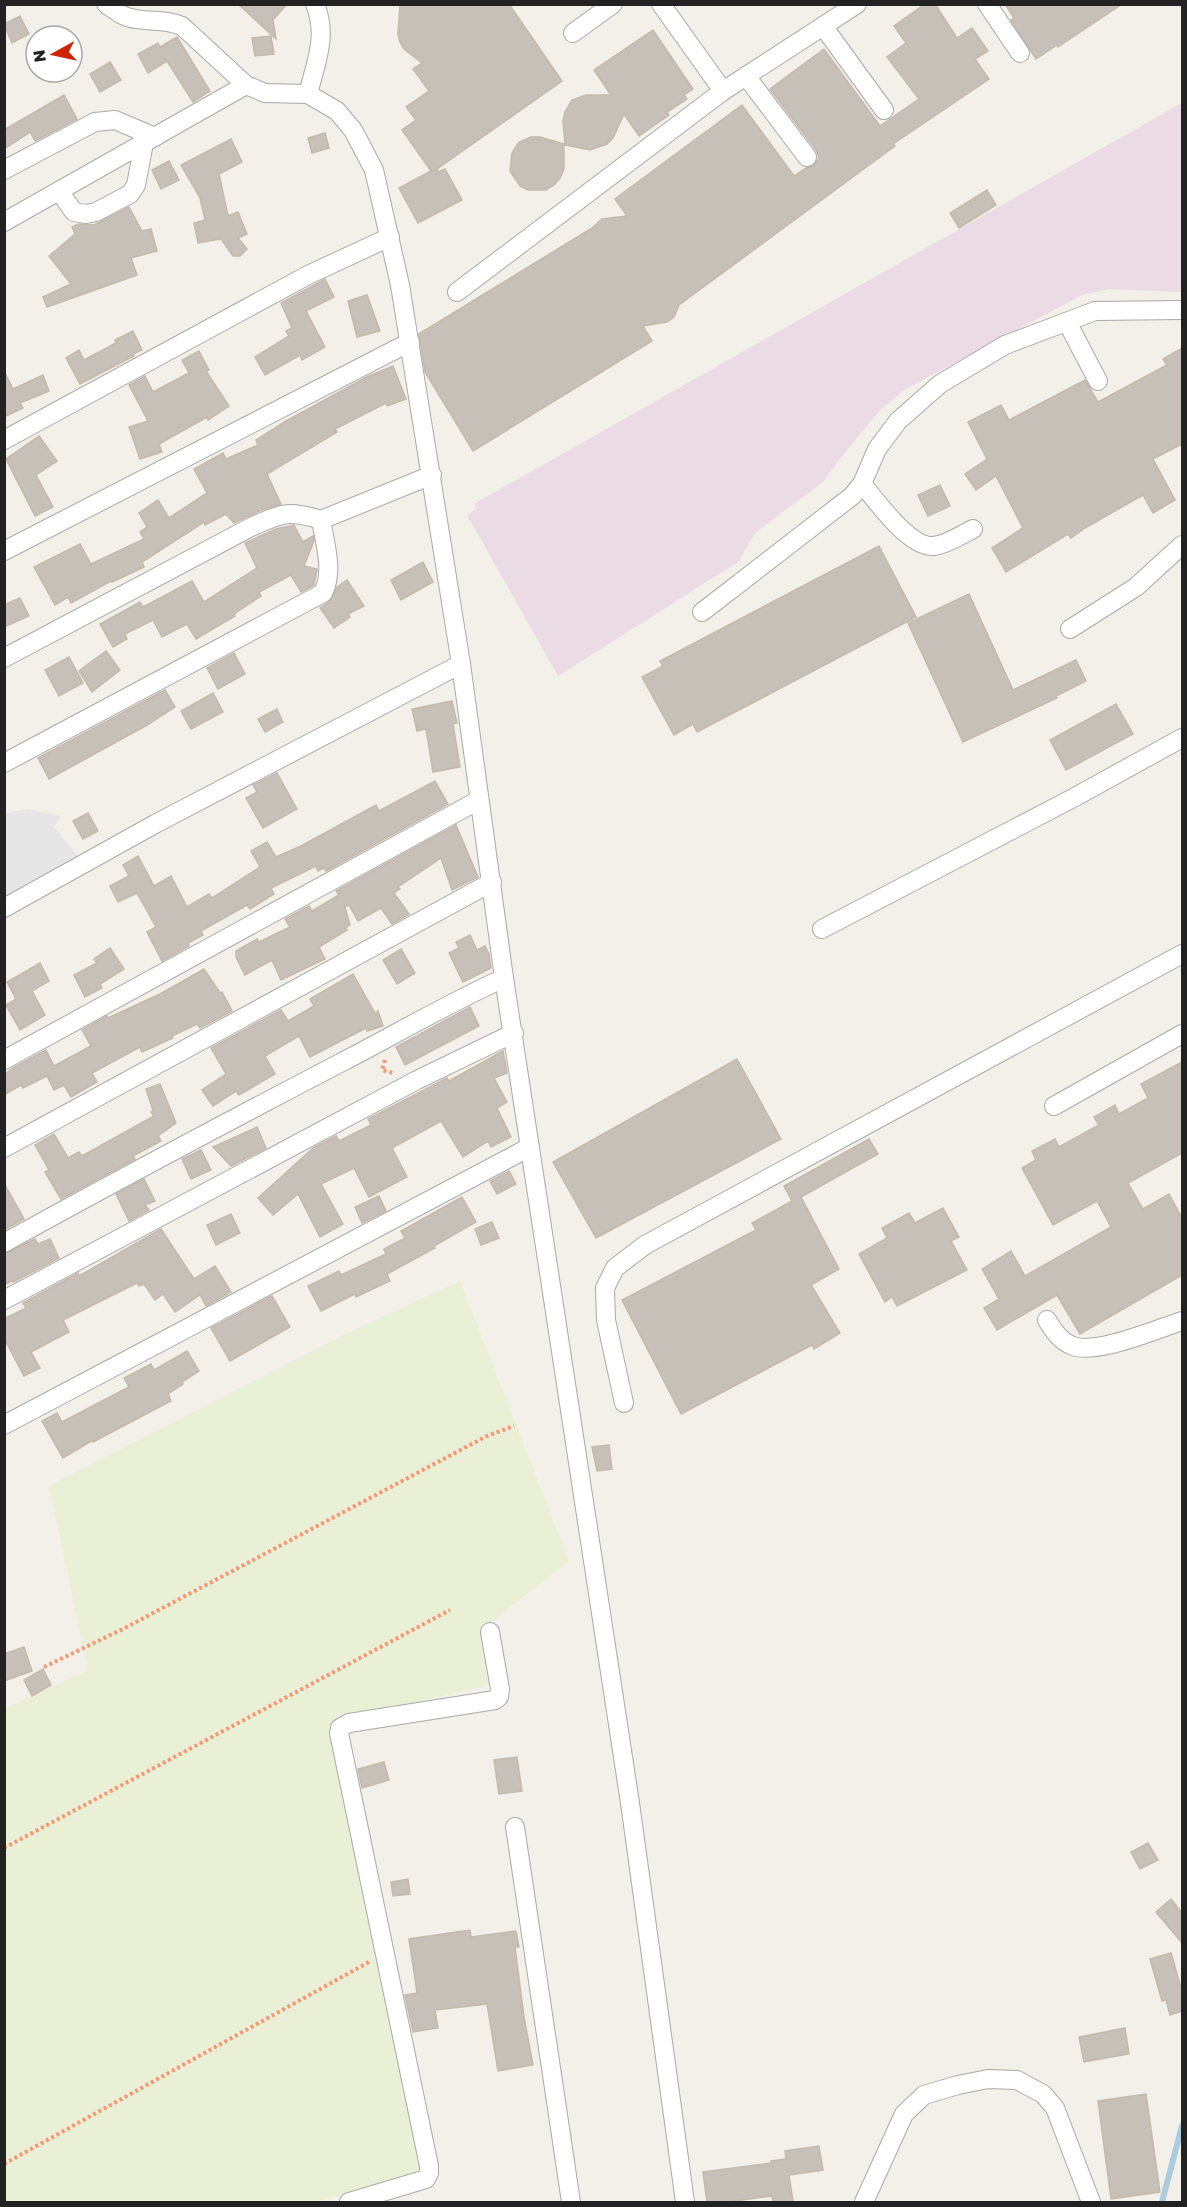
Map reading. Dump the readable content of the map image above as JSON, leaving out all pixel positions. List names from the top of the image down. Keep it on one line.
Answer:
{"north":"left"}
